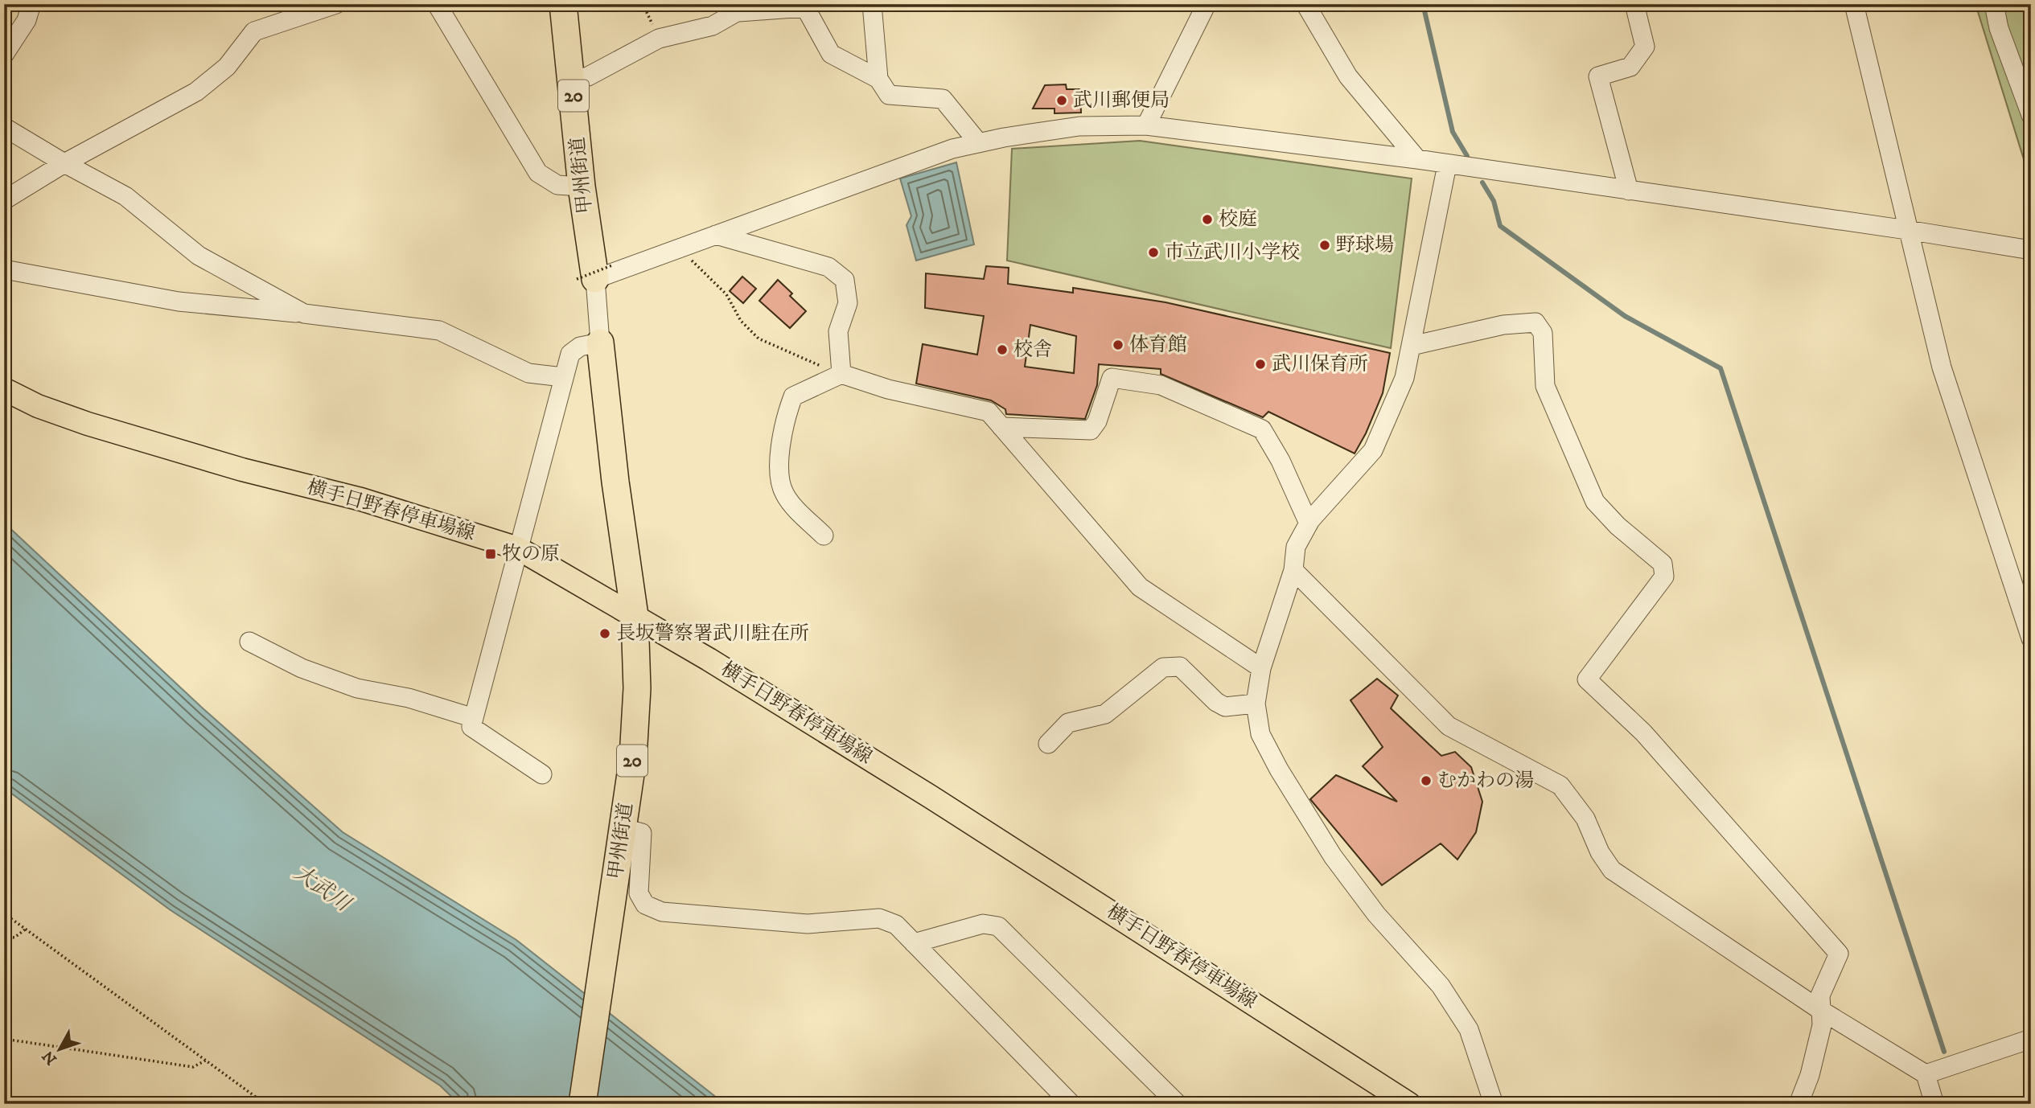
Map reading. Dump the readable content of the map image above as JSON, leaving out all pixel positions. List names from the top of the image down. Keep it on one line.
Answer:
{"streets":{"highway":["20","甲州街道"],"main road":["横手日野春停車場線"]},"crossings":[["甲州街道","横手日野春停車場線"]],"water":["大武川"],"places":{"other":["武川郵便局","校庭","野球場","市立武川小学校","体育館","校舎","武川保育所","長坂警察署武川駐在所","むかわの湯"],"transit":["牧の原"]},"north":"bottom left"}
